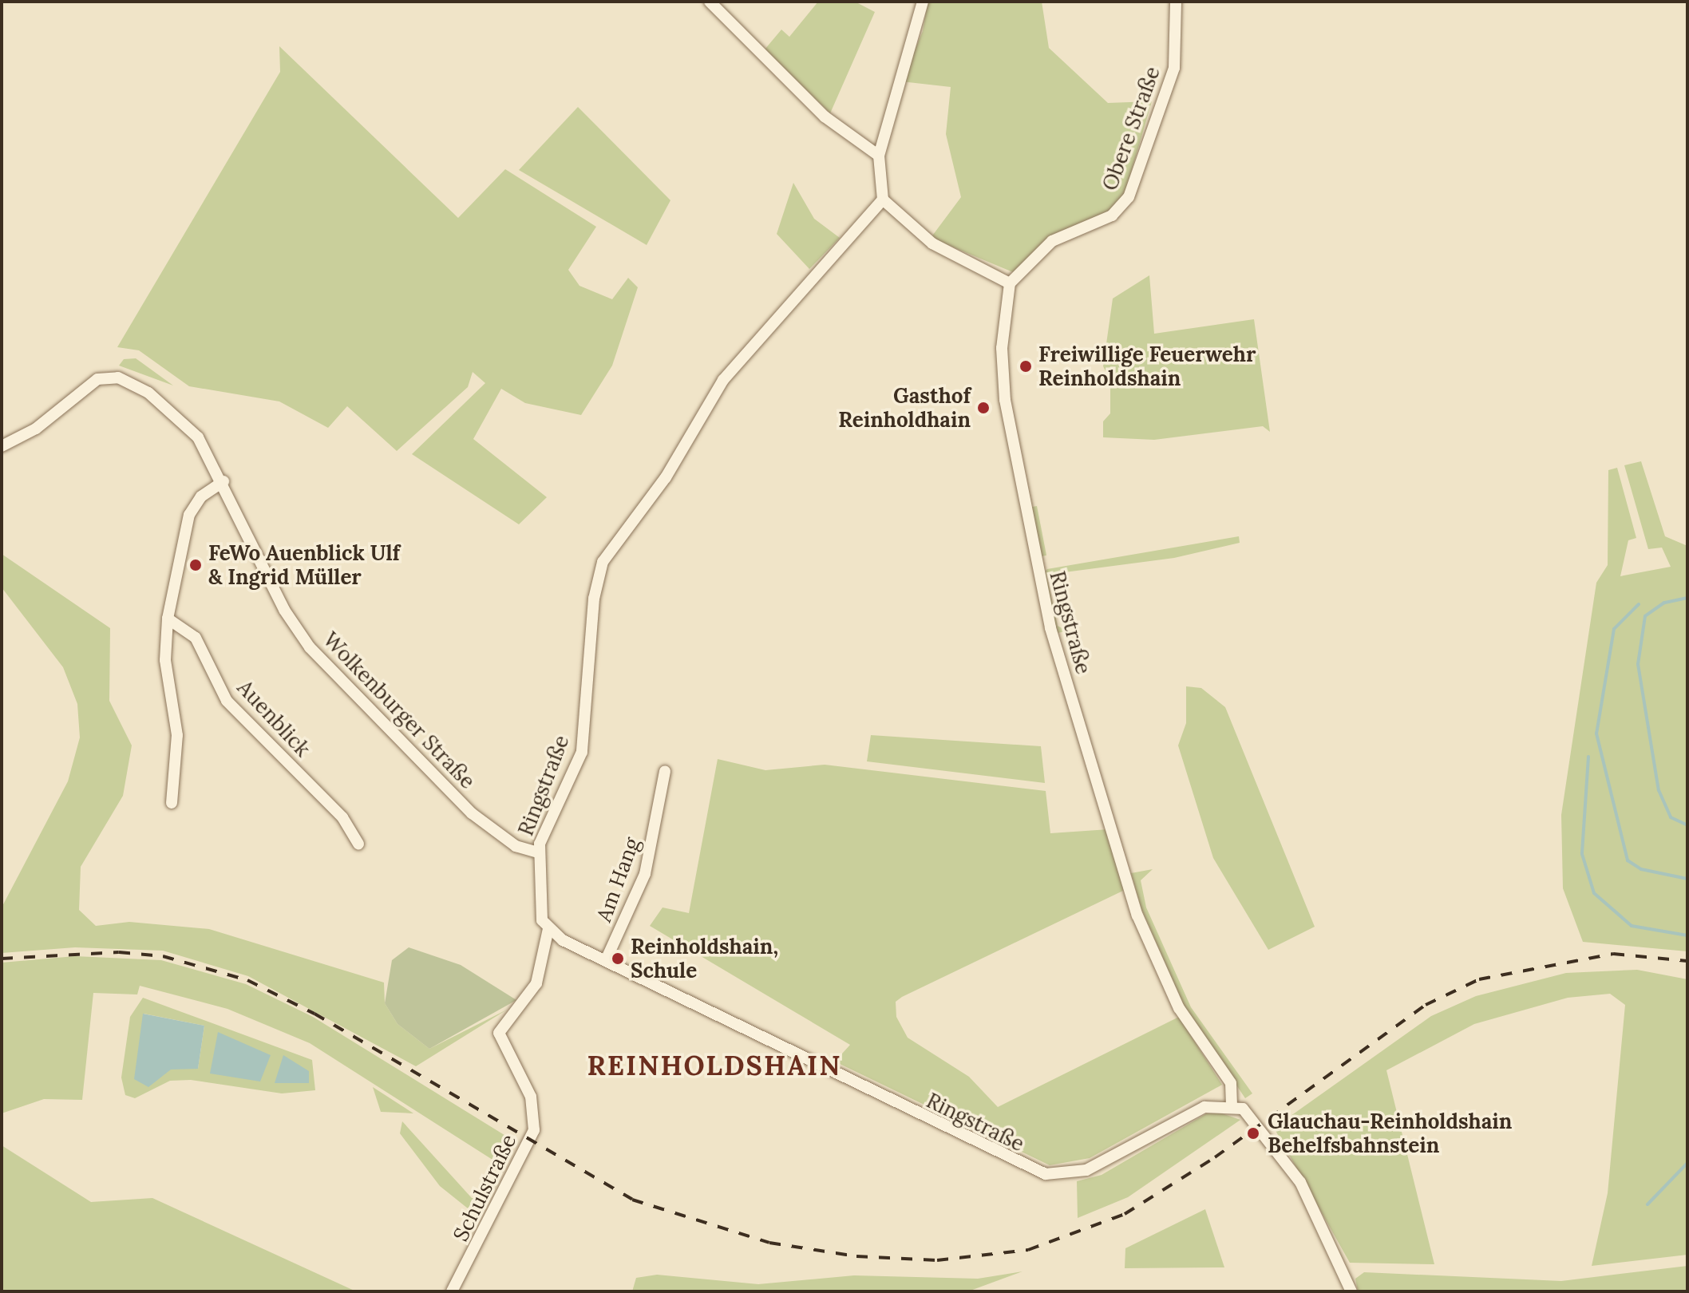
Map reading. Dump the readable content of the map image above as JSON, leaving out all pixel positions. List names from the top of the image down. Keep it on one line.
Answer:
{"streets":{"street":["Obere Straße","Ringstraße","Wolkenburger Straße","Auenblick","Am Hang","Schulstraße"]},"crossings":[["Obere Straße","Ringstraße"],["Ringstraße","Wolkenburger Straße"],["Ringstraße","Am Hang"],["Ringstraße","Schulstraße"]],"districts":["REINHOLDSHAIN"],"places":["Freiwillige Feuerwehr Reinholdshain","Gasthof Reinholdhain","FeWo Auenblick Ulf & Ingrid Müller","Reinholdshain, Schule","Glauchau-Reinholdshain Behelfsbahnstein"]}
